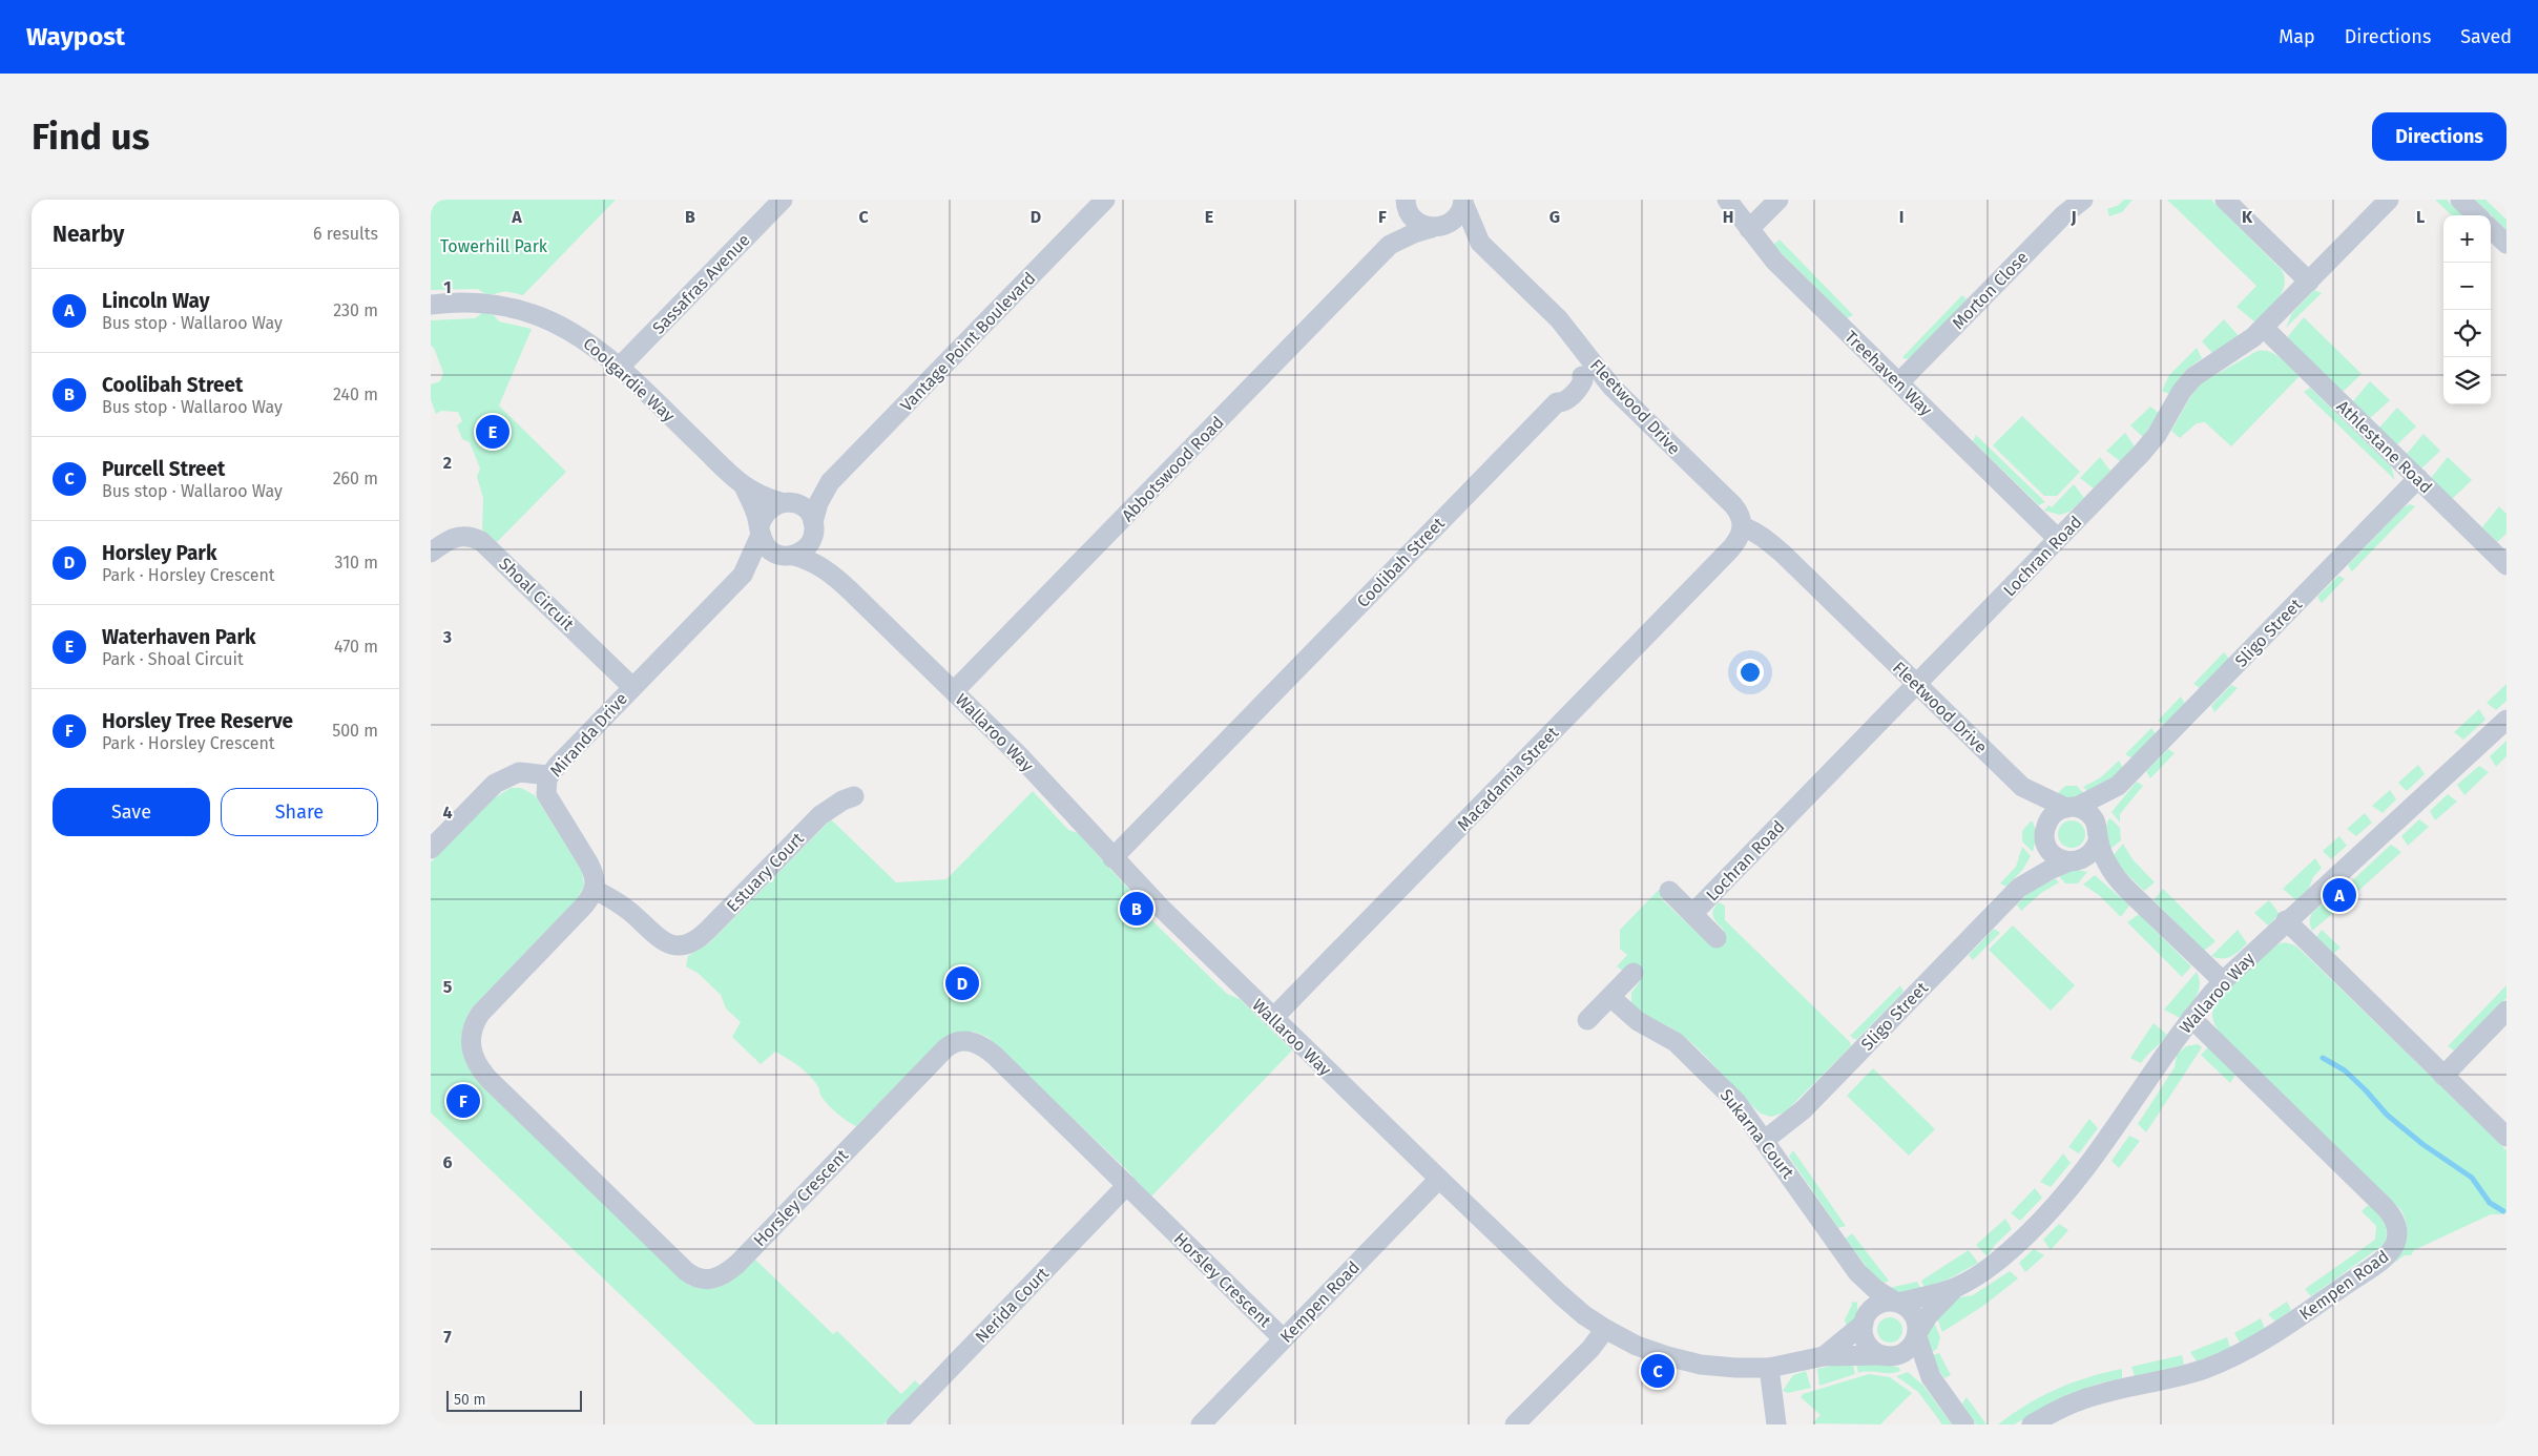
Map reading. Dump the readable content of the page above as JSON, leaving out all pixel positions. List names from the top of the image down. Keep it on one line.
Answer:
{"streets":{"street":["Sassafras Avenue","Morton Close","Vantage Point Boulevard","Treehaven Way","Coolgardie Way","Fleetwood Drive","Athlestane Road","Abbotswood Road","Lochran Road","Coolibah Street","Shoal Circuit","Sligo Street","Wallaroo Way","Miranda Drive","Macadamia Street","Estuary Court","Sukarna Court","Horsley Crescent","Kempen Road","Nerida Court"]},"crossings":[["Sassafras Avenue","Coolgardie Way"],["Morton Close","Treehaven Way"],["Vantage Point Boulevard","Coolgardie Way"],["Vantage Point Boulevard","Wallaroo Way"],["Vantage Point Boulevard","Miranda Drive"],["Treehaven Way","Lochran Road"],["Coolgardie Way","Wallaroo Way"],["Coolgardie Way","Miranda Drive"],["Fleetwood Drive","Abbotswood Road"],["Fleetwood Drive","Lochran Road"],["Fleetwood Drive","Coolibah Street"],["Fleetwood Drive","Sligo Street"],["Fleetwood Drive","Macadamia Street"],["Athlestane Road","Lochran Road"],["Athlestane Road","Sligo Street"],["Abbotswood Road","Wallaroo Way"],["Coolibah Street","Wallaroo Way"],["Shoal Circuit","Miranda Drive"],["Sligo Street","Sukarna Court"],["Wallaroo Way","Miranda Drive"],["Wallaroo Way","Macadamia Street"],["Wallaroo Way","Sukarna Court"],["Wallaroo Way","Kempen Road"],["Miranda Drive","Estuary Court"],["Miranda Drive","Horsley Crescent"],["Estuary Court","Horsley Crescent"],["Horsley Crescent","Kempen Road"],["Horsley Crescent","Nerida Court"]],"parks":["Towerhill Park"],"scale_bar":"50 m","page":{"header":"Waypost","nav":["Map","Directions","Saved"],"buttons":["Directions",["Save","Share"]],"title":"Find us","heading":["Nearby","6 results"],"map_buttons":["+","−"],"list":[{"mark":"A","name":"Lincoln Way","note":"Bus stop · Wallaroo Way","value":"230 m"},{"mark":"B","name":"Coolibah Street","note":"Bus stop · Wallaroo Way","value":"240 m"},{"mark":"C","name":"Purcell Street","note":"Bus stop · Wallaroo Way","value":"260 m"},{"mark":"D","name":"Horsley Park","note":"Park · Horsley Crescent","value":"310 m"},{"mark":"E","name":"Waterhaven Park","note":"Park · Shoal Circuit","value":"470 m"},{"mark":"F","name":"Horsley Tree Reserve","note":"Park · Horsley Crescent","value":"500 m"}],"pins":["E","A","B","D","F","C"],"scale":"50 m"},"grid":{"columns":["A","B","C","D","E","F","G","H","I","J","K","L"],"rows":["1","2","3","4","5","6","7"]}}
